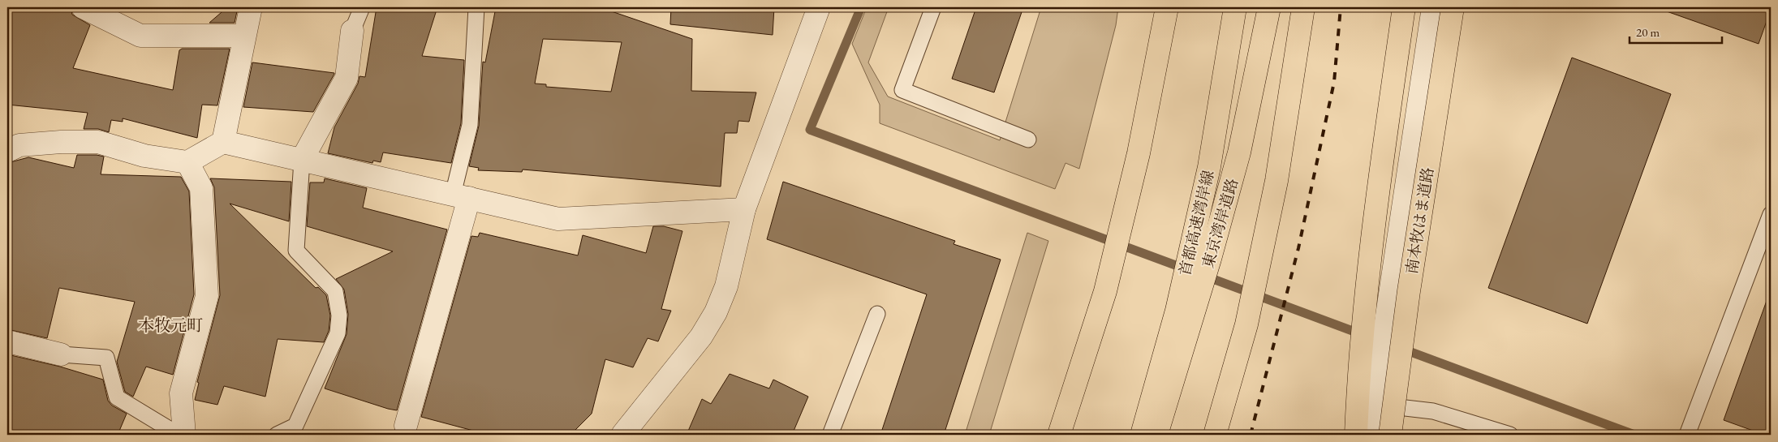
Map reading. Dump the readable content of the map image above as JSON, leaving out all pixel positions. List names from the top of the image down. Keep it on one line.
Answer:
{"streets":{"highway":["南本牧はま道路","首都高速湾岸線","東京湾岸道路"]},"districts":["本牧元町"],"scale_bar":"20 m"}
